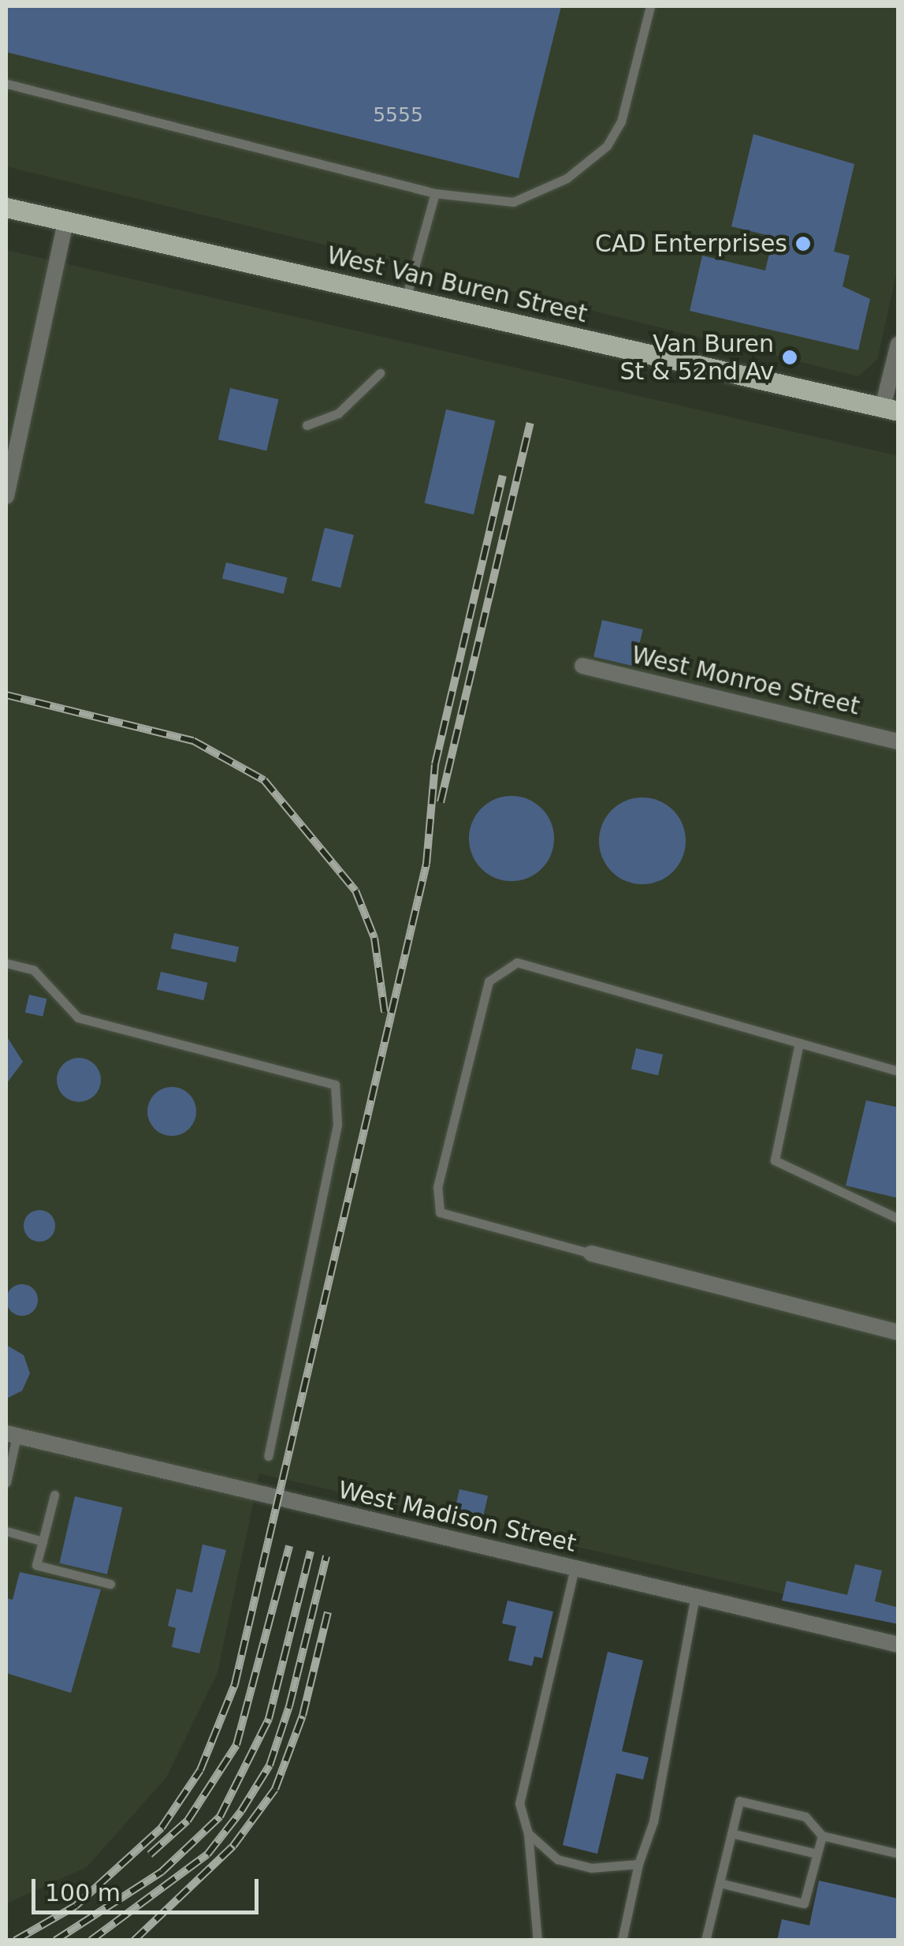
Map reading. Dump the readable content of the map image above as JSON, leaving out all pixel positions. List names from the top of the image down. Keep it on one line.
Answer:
{"streets":{"main road":["West Van Buren Street"],"street":["West Monroe Street","West Madison Street"]},"places":["CAD Enterprises","Van Buren St & 52nd Av"],"house_numbers":["5555"],"scale_bar":"100 m"}
